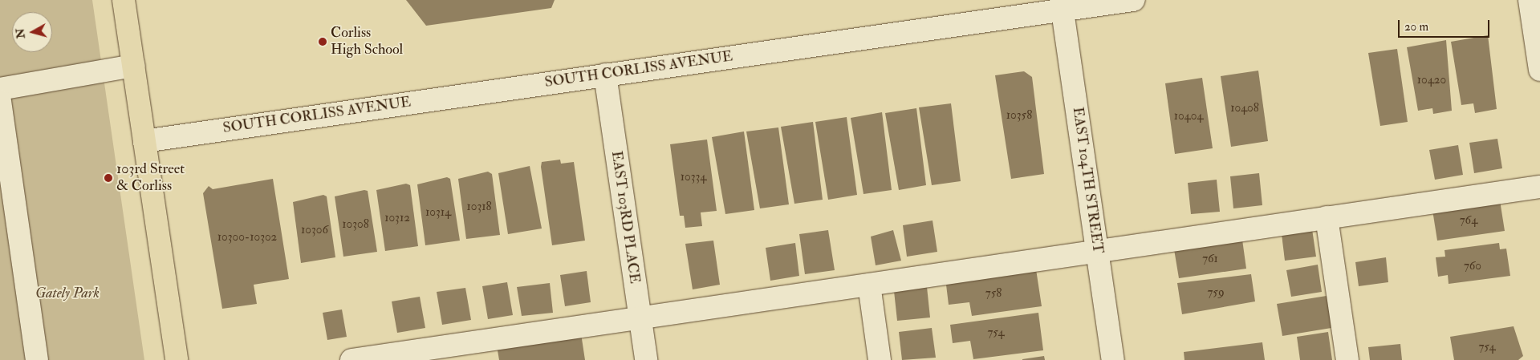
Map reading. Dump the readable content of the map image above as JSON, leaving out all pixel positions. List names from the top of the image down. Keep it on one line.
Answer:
{"streets":{"street":["SOUTH CORLISS AVENUE","EAST 104TH STREET","EAST 103RD PLACE"]},"crossings":[["SOUTH CORLISS AVENUE","EAST 104TH STREET"],["SOUTH CORLISS AVENUE","EAST 103RD PLACE"]],"parks":["Gately Park"],"places":["Corliss High School","103rd Street & Corliss"],"house_numbers":["10420","10408","10358","10404","10334","10318","10314","10312","764","10308","10306","10300-10302","761","760","759","758","754","754"],"scale_bar":"20 m","north":"left"}
